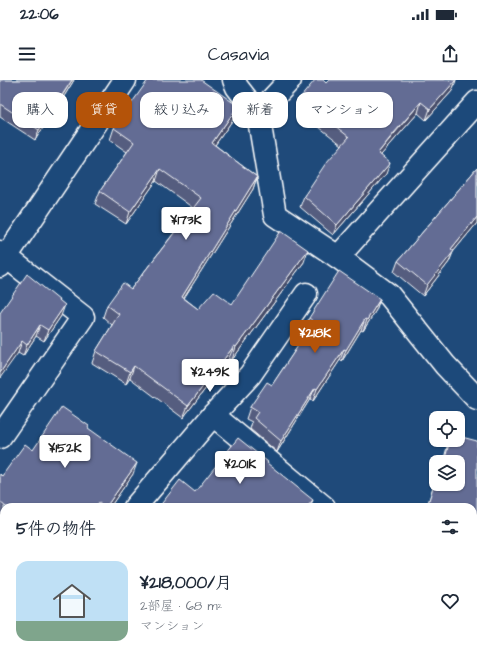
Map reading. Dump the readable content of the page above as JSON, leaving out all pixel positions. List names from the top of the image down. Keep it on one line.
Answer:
{"page":{"status":"22:06","header":"Casavia","chip":["購入","賃貸","絞り込み","新着","マンション"],"price":["¥173K","¥218K","¥249K","¥152K","¥201K"],"heading":"5件の物件","list":[{"name":"¥218,000/月","note":"2部屋 · 68 m² · マンション"}]}}
